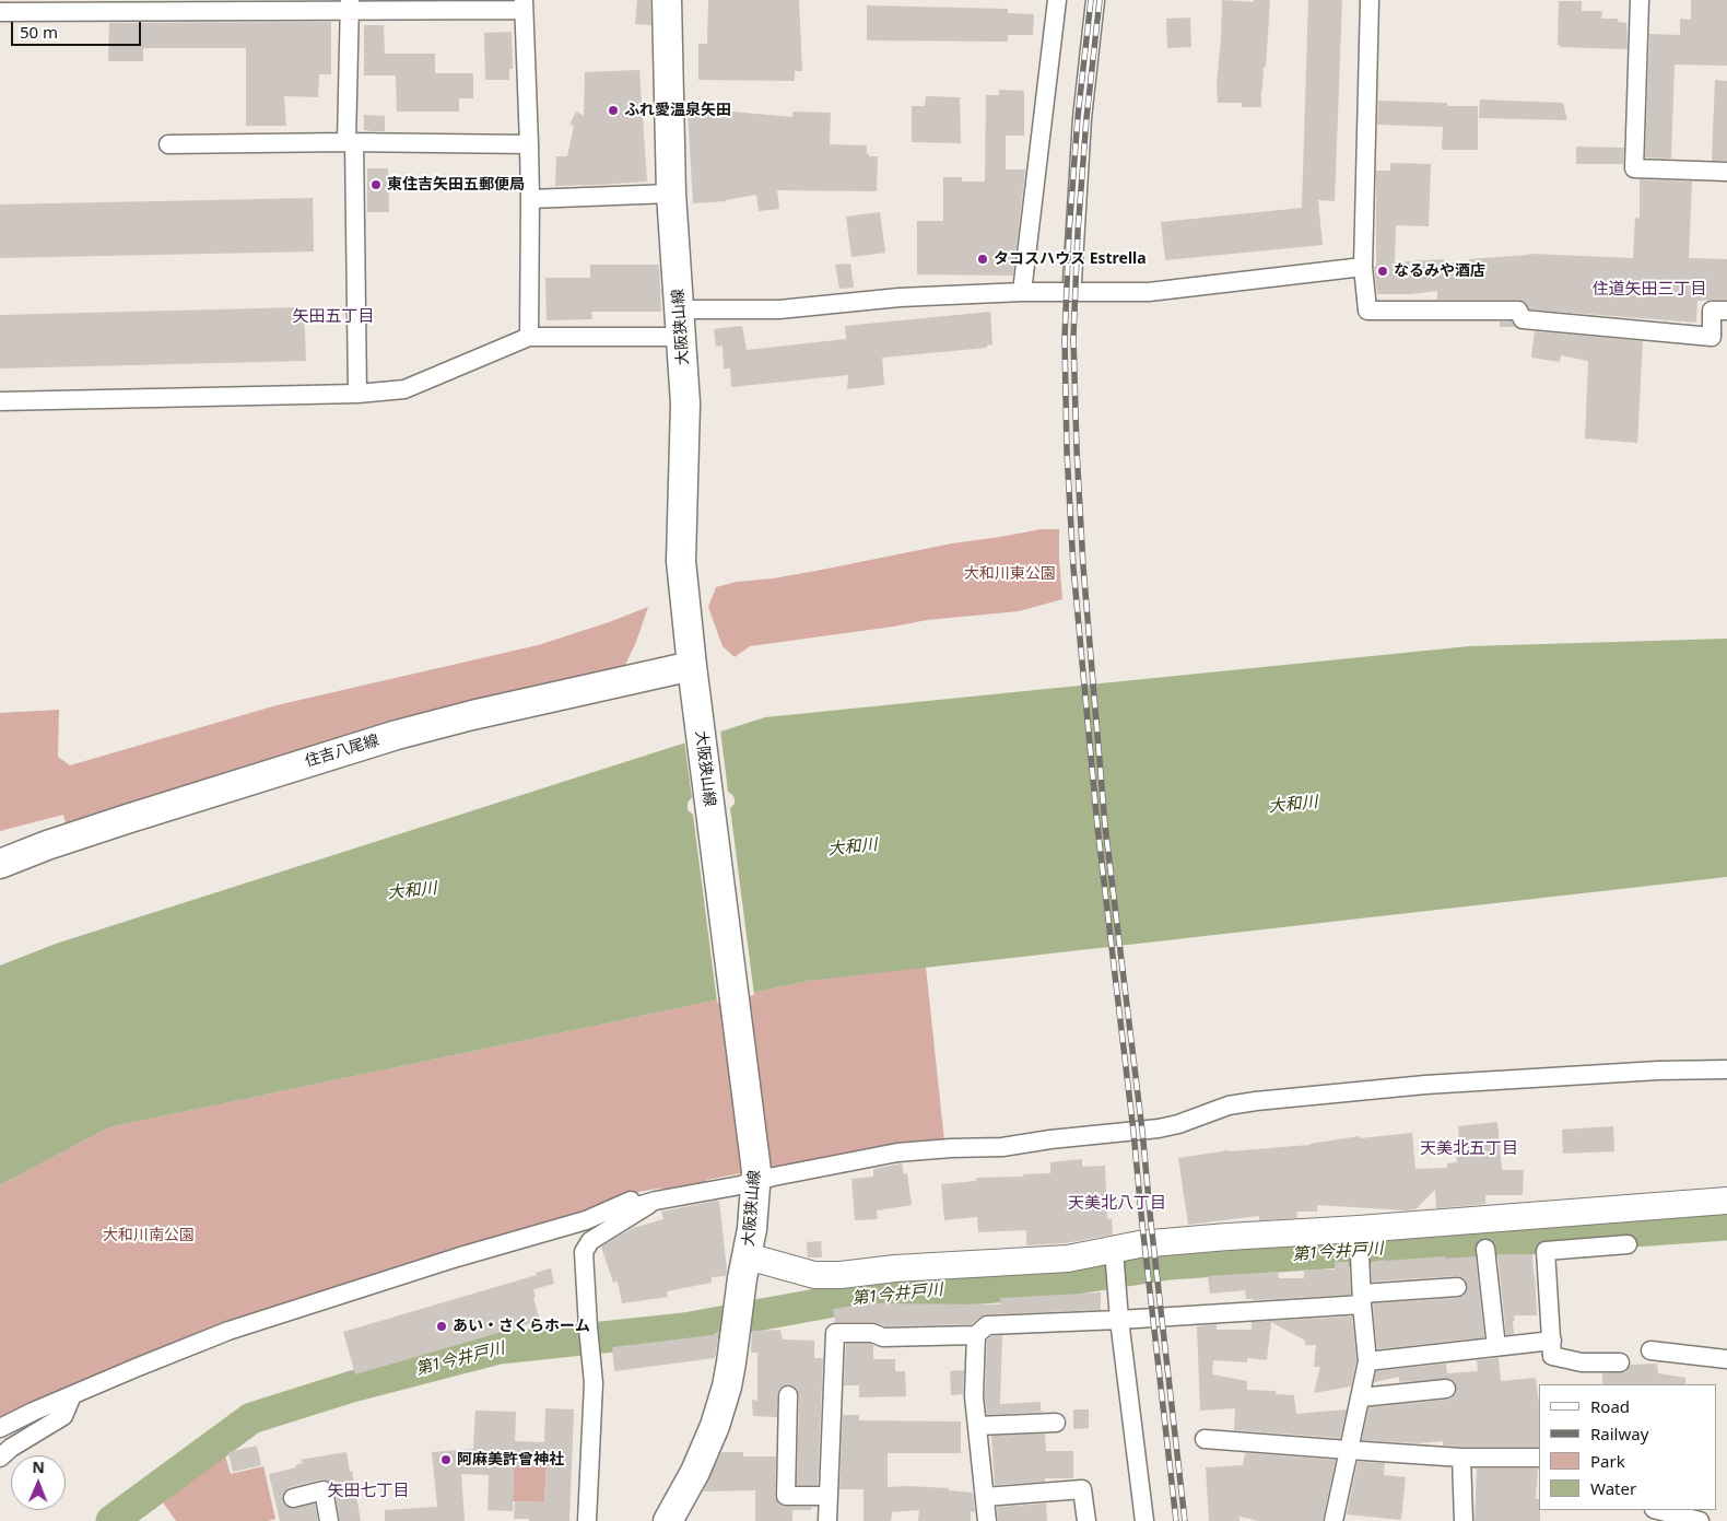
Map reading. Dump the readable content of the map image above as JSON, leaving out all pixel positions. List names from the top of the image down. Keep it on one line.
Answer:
{"streets":{"main road":["大阪狭山線","住吉八尾線"]},"crossings":[["大阪狭山線","住吉八尾線"]],"districts":["住道矢田三丁目","矢田五丁目","天美北五丁目","天美北八丁目","矢田七丁目"],"water":["大和川","第1今井戸川"],"parks":["大和川東公園","大和川南公園"],"places":["ふれ愛温泉矢田","東住吉矢田五郵便局","タコスハウス Estrella","なるみや酒店","あい・さくらホーム","阿麻美許曾神社"],"legend":["Road","Railway","Park","Water"],"scale_bar":"50 m","north":"top"}
